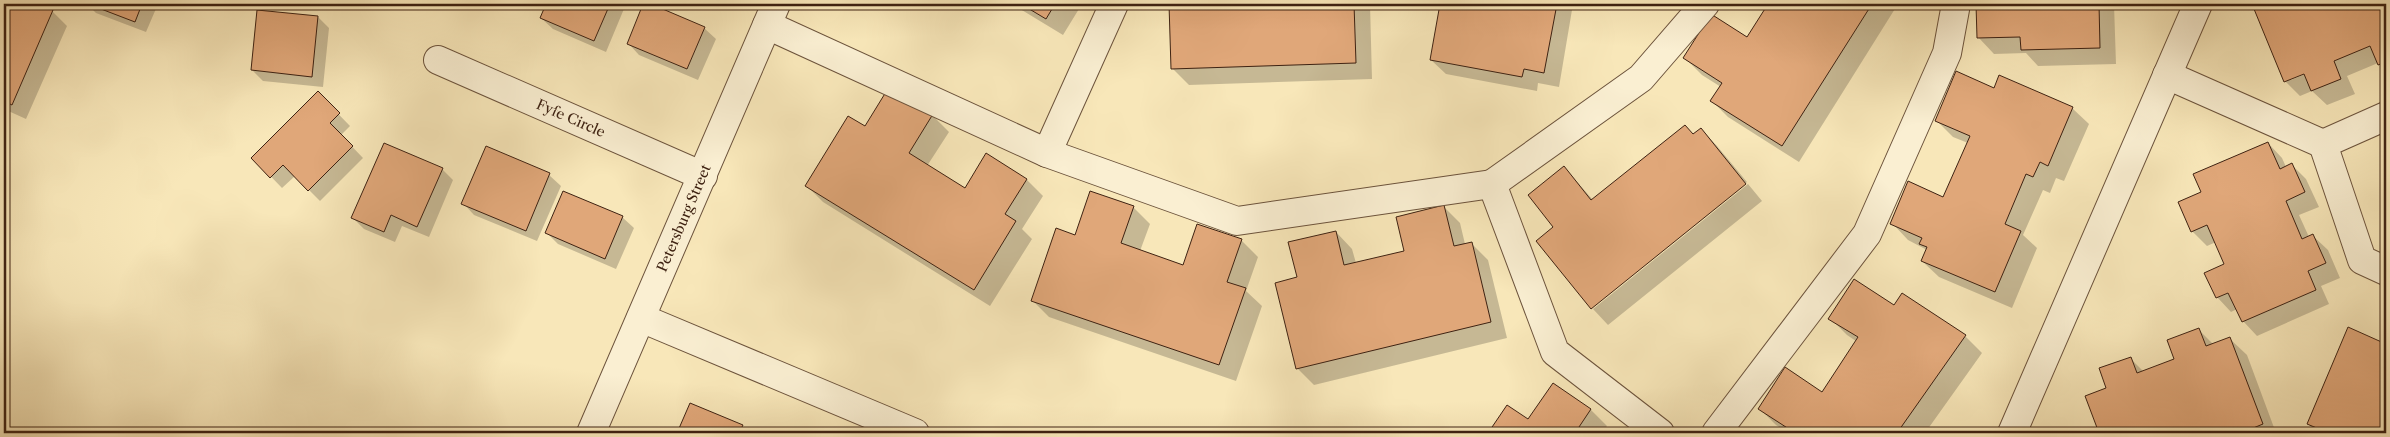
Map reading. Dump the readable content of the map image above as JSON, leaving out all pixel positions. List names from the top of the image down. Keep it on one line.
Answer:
{"streets":{"street":["Fyfe Circle","Petersburg Street"]},"crossings":[["Fyfe Circle","Petersburg Street"]]}
